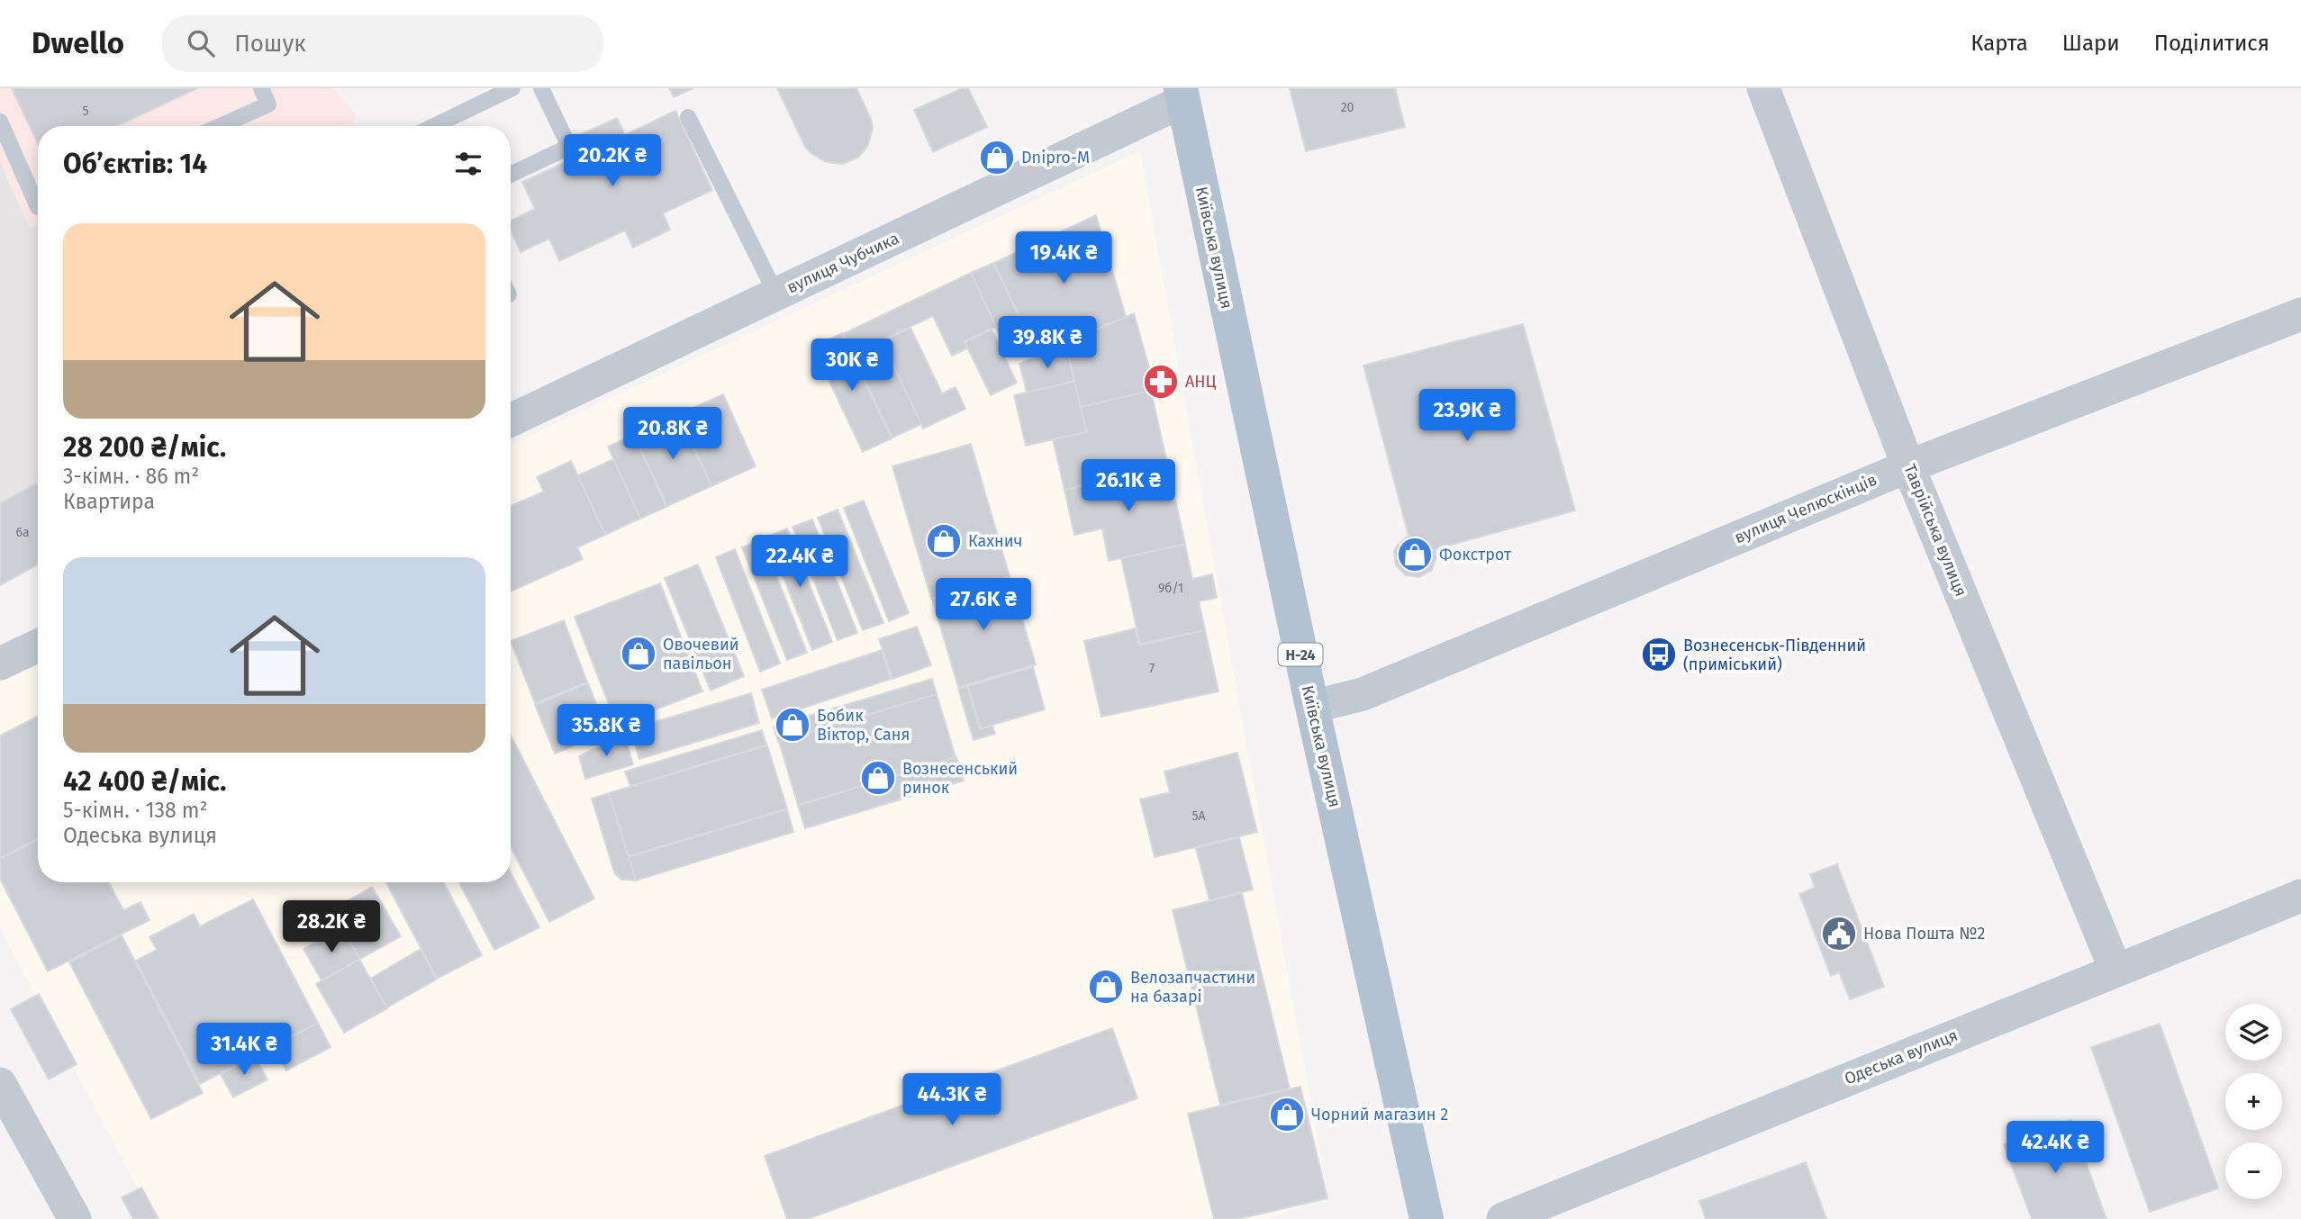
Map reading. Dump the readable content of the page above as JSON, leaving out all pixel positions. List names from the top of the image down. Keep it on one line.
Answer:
{"streets":{"main road":["Київська вулиця","Н-24"],"street":["вулиця Чубчика","вулиця Челюскінців","Таврійська вулиця","Одеська вулиця"]},"crossings":[["Київська вулиця","вулиця Чубчика"],["Київська вулиця","вулиця Челюскінців"],["вулиця Челюскінців","Таврійська вулиця"],["Таврійська вулиця","Одеська вулиця"]],"places":{"shop":["Dnipro-M","Кахнич","Фокстрот","Овочевий павільон","Бобик Віктор, Саня","Вознесенський ринок","Велозапчастини на базарі","Чорний магазин 2"],"pharmacy":["АНЦ"],"bus stop":["Вознесенськ-Південний (приміський)"],"public building":["Нова Пошта №2"]},"house_numbers":["20","5","6а","9б/1","7","5А"],"page":{"header":"Dwello","search":"Пошук","nav":["Карта","Шари","Поділитися"],"heading":"Об’єктів: 14","price":["20.2K ₴","19.4K ₴","39.8K ₴","30K ₴","23.9K ₴","20.8K ₴","26.1K ₴","22.4K ₴","27.6K ₴","35.8K ₴","28.2K ₴","31.4K ₴","44.3K ₴","42.4K ₴"],"list":[{"name":"28 200 ₴/міс.","note":"3-кімн. · 86 m² · Квартира"},{"name":"42 400 ₴/міс.","note":"5-кімн. · 138 m² · Одеська вулиця"}],"map_buttons":["+","−"]}}
